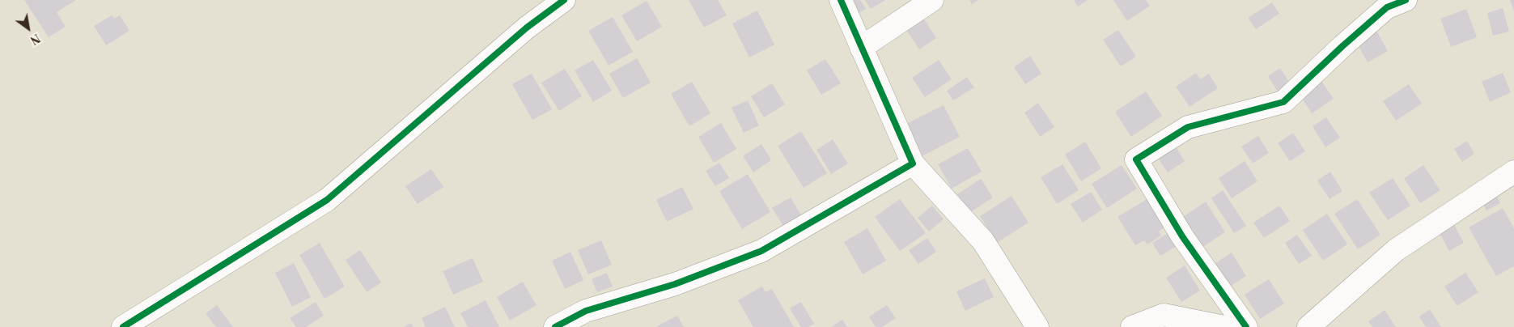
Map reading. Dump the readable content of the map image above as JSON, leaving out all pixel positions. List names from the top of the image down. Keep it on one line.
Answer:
{"north":"bottom right"}
